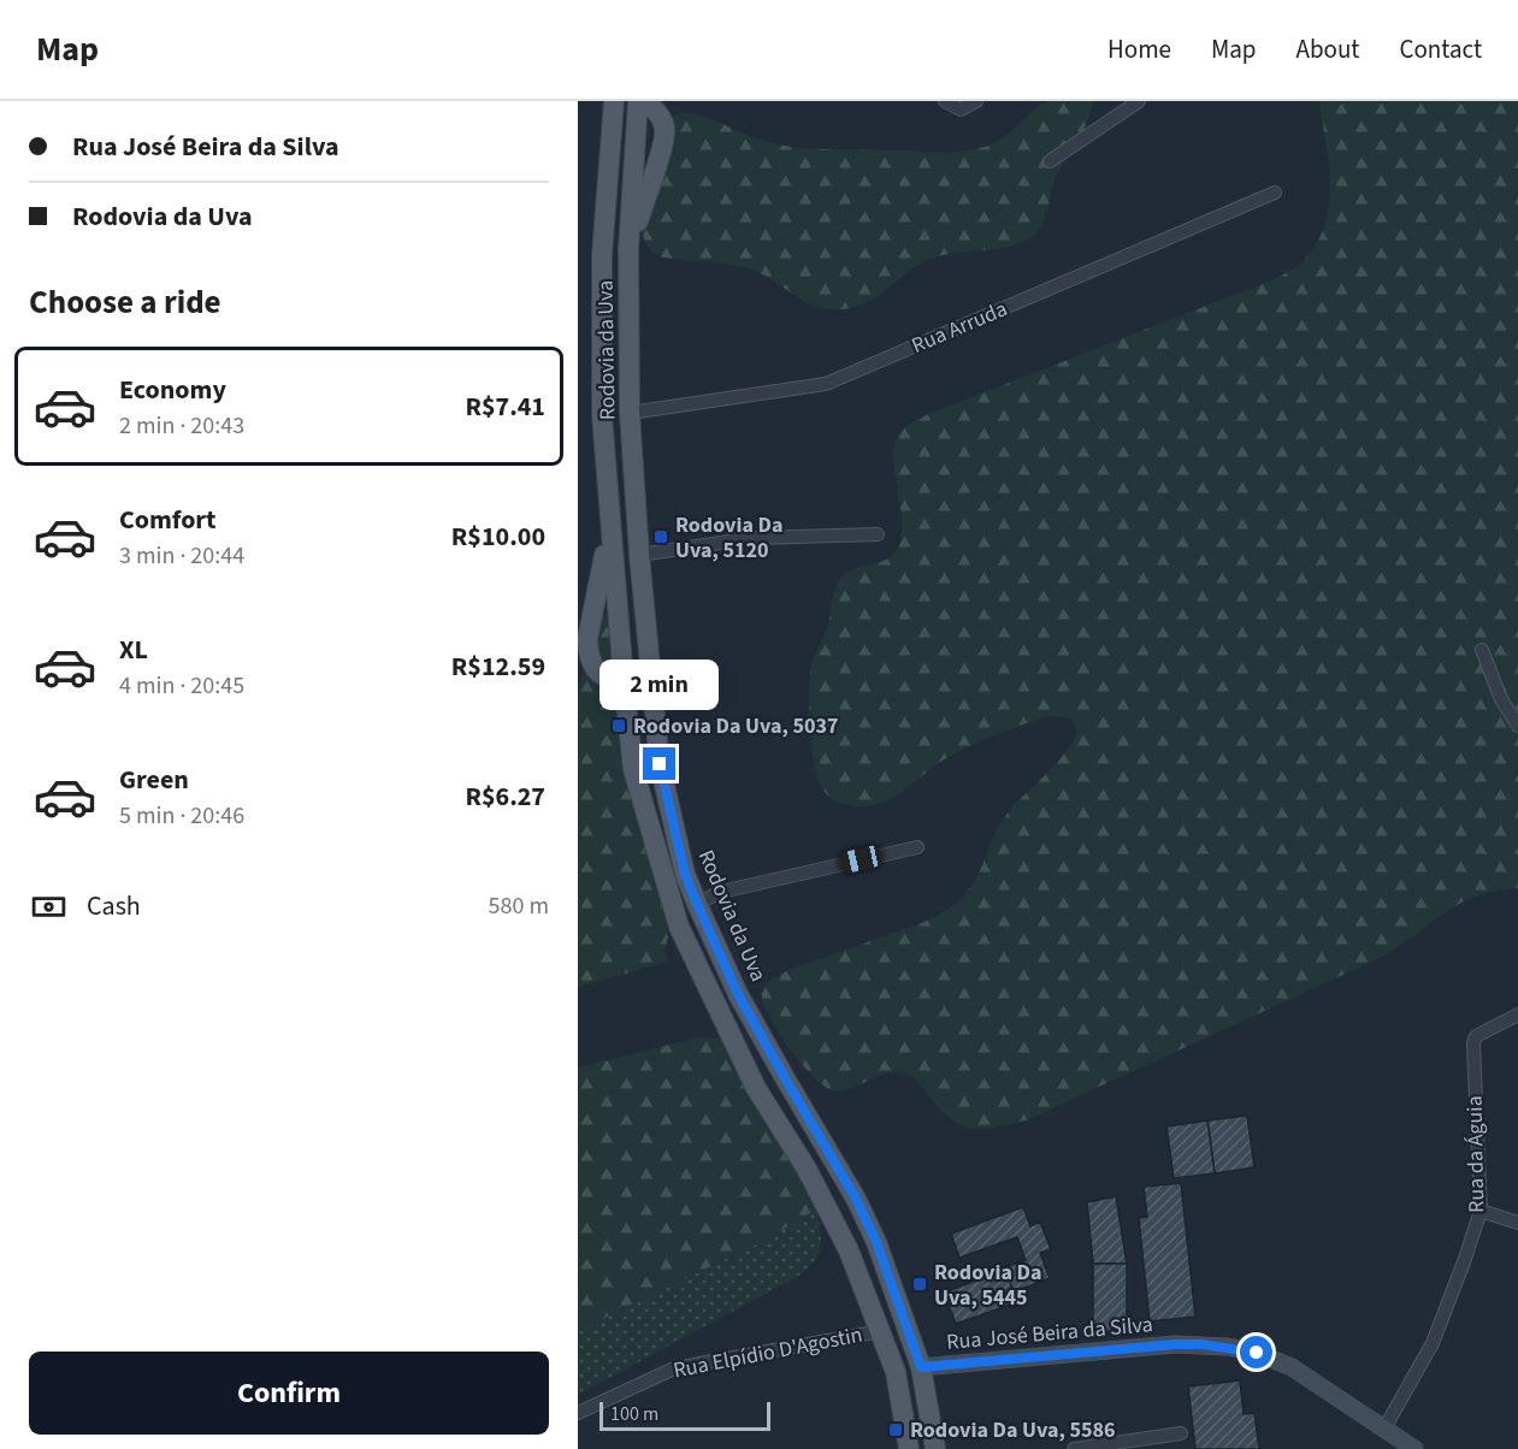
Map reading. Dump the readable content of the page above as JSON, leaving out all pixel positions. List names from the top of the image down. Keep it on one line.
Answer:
{"streets":{"main road":["Rodovia da Uva"],"street":["Rua Arruda","Rua da Águia","Rua José Beira da Silva","Rua Elpídio D'Agostin"]},"crossings":[["Rua Arruda","Rodovia da Uva"],["Rodovia da Uva","Rua José Beira da Silva"],["Rodovia da Uva","Rua Elpídio D'Agostin"],["Rua da Águia","Rua José Beira da Silva"]],"places":{"transit":["Rodovia Da Uva, 5120","Rodovia Da Uva, 5037","Rodovia Da Uva, 5445","Rodovia Da Uva, 5586"]},"scale_bar":"100 m","page":{"header":"Map","nav":["Home","Map","About","Contact"],"banner":["Rua José Beira da Silva","Rodovia da Uva"],"heading":"Choose a ride","list":[{"name":"Economy","note":"2 min · 20:43","value":"R$7.41"},{"name":"Comfort","note":"3 min · 20:44","value":"R$10.00"},{"name":"XL","note":"4 min · 20:45","value":"R$12.59"},{"name":"Green","note":"5 min · 20:46","value":"R$6.27"}],"bubble":"2 min","pay":["Cash","580 m"],"buttons":"Confirm","scale":"100 m"}}
